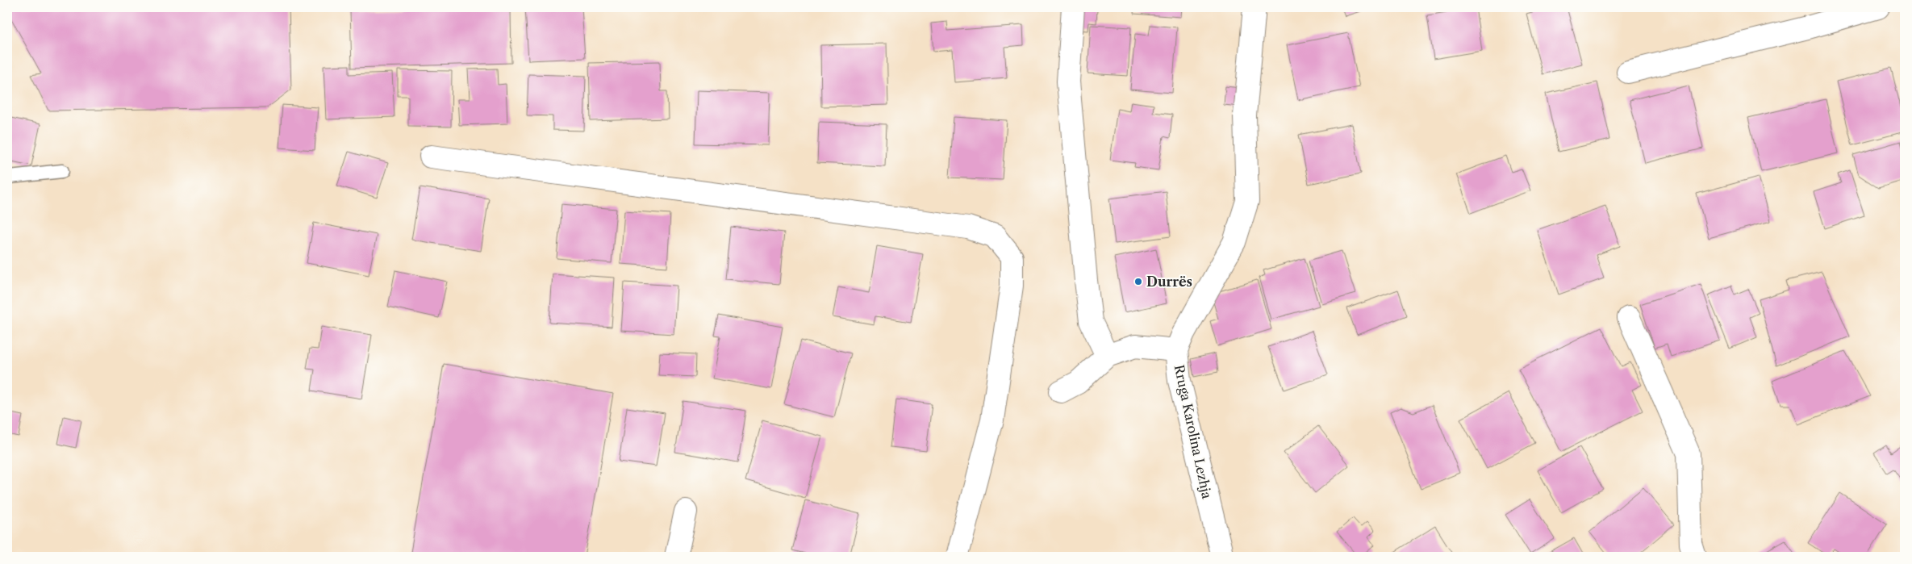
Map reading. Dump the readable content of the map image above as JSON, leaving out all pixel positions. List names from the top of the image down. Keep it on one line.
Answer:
{"streets":{"street":["Rruga Karolina Lezhja"]},"places":["Durrës"]}
